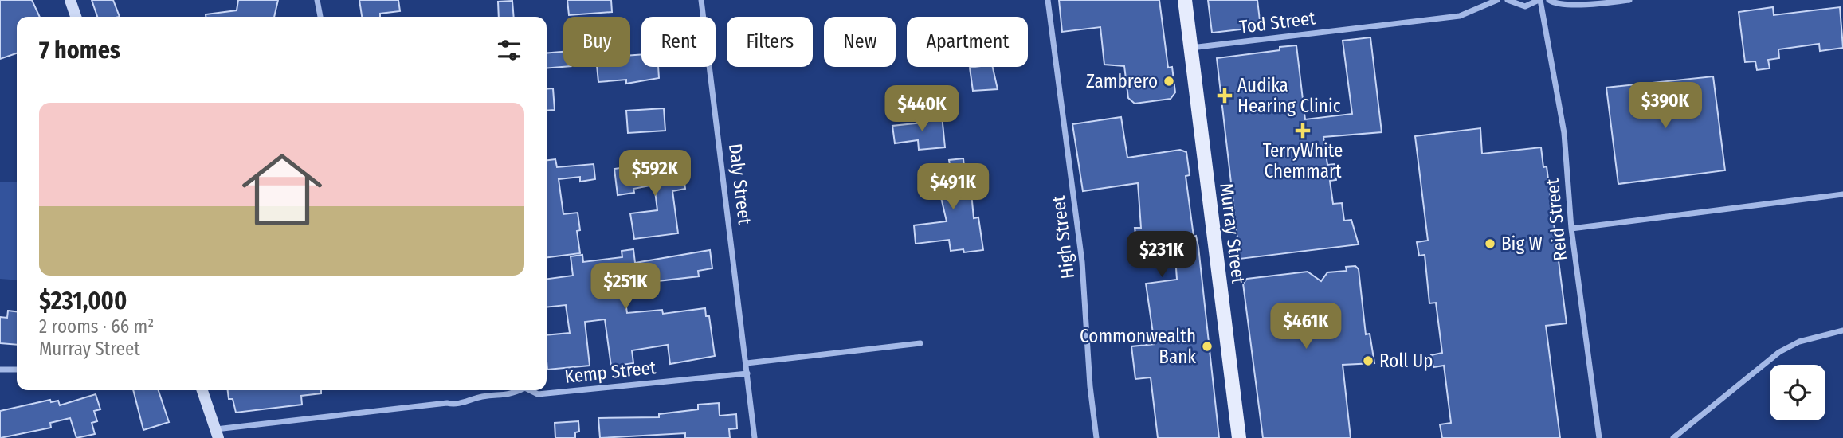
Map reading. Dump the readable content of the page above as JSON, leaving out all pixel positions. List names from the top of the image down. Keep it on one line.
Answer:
{"streets":{"main road":["Murray Street"],"street":["Tod Street","Daly Street","Reid Street","High Street","Kemp Street"]},"crossings":[["Tod Street","Murray Street"],["Daly Street","Kemp Street"]],"places":{"other":["Zambrero","Big W","Commonwealth Bank","Roll Up"],"health":["Audika Hearing Clinic","TerryWhite Chemmart"]},"page":{"chip":["Buy","Rent","Filters","New","Apartment"],"heading":"7 homes","price":["$390K","$440K","$592K","$491K","$231K","$251K","$461K"],"list":[{"name":"$231,000","note":"2 rooms · 66 m² · Murray Street"}]}}
